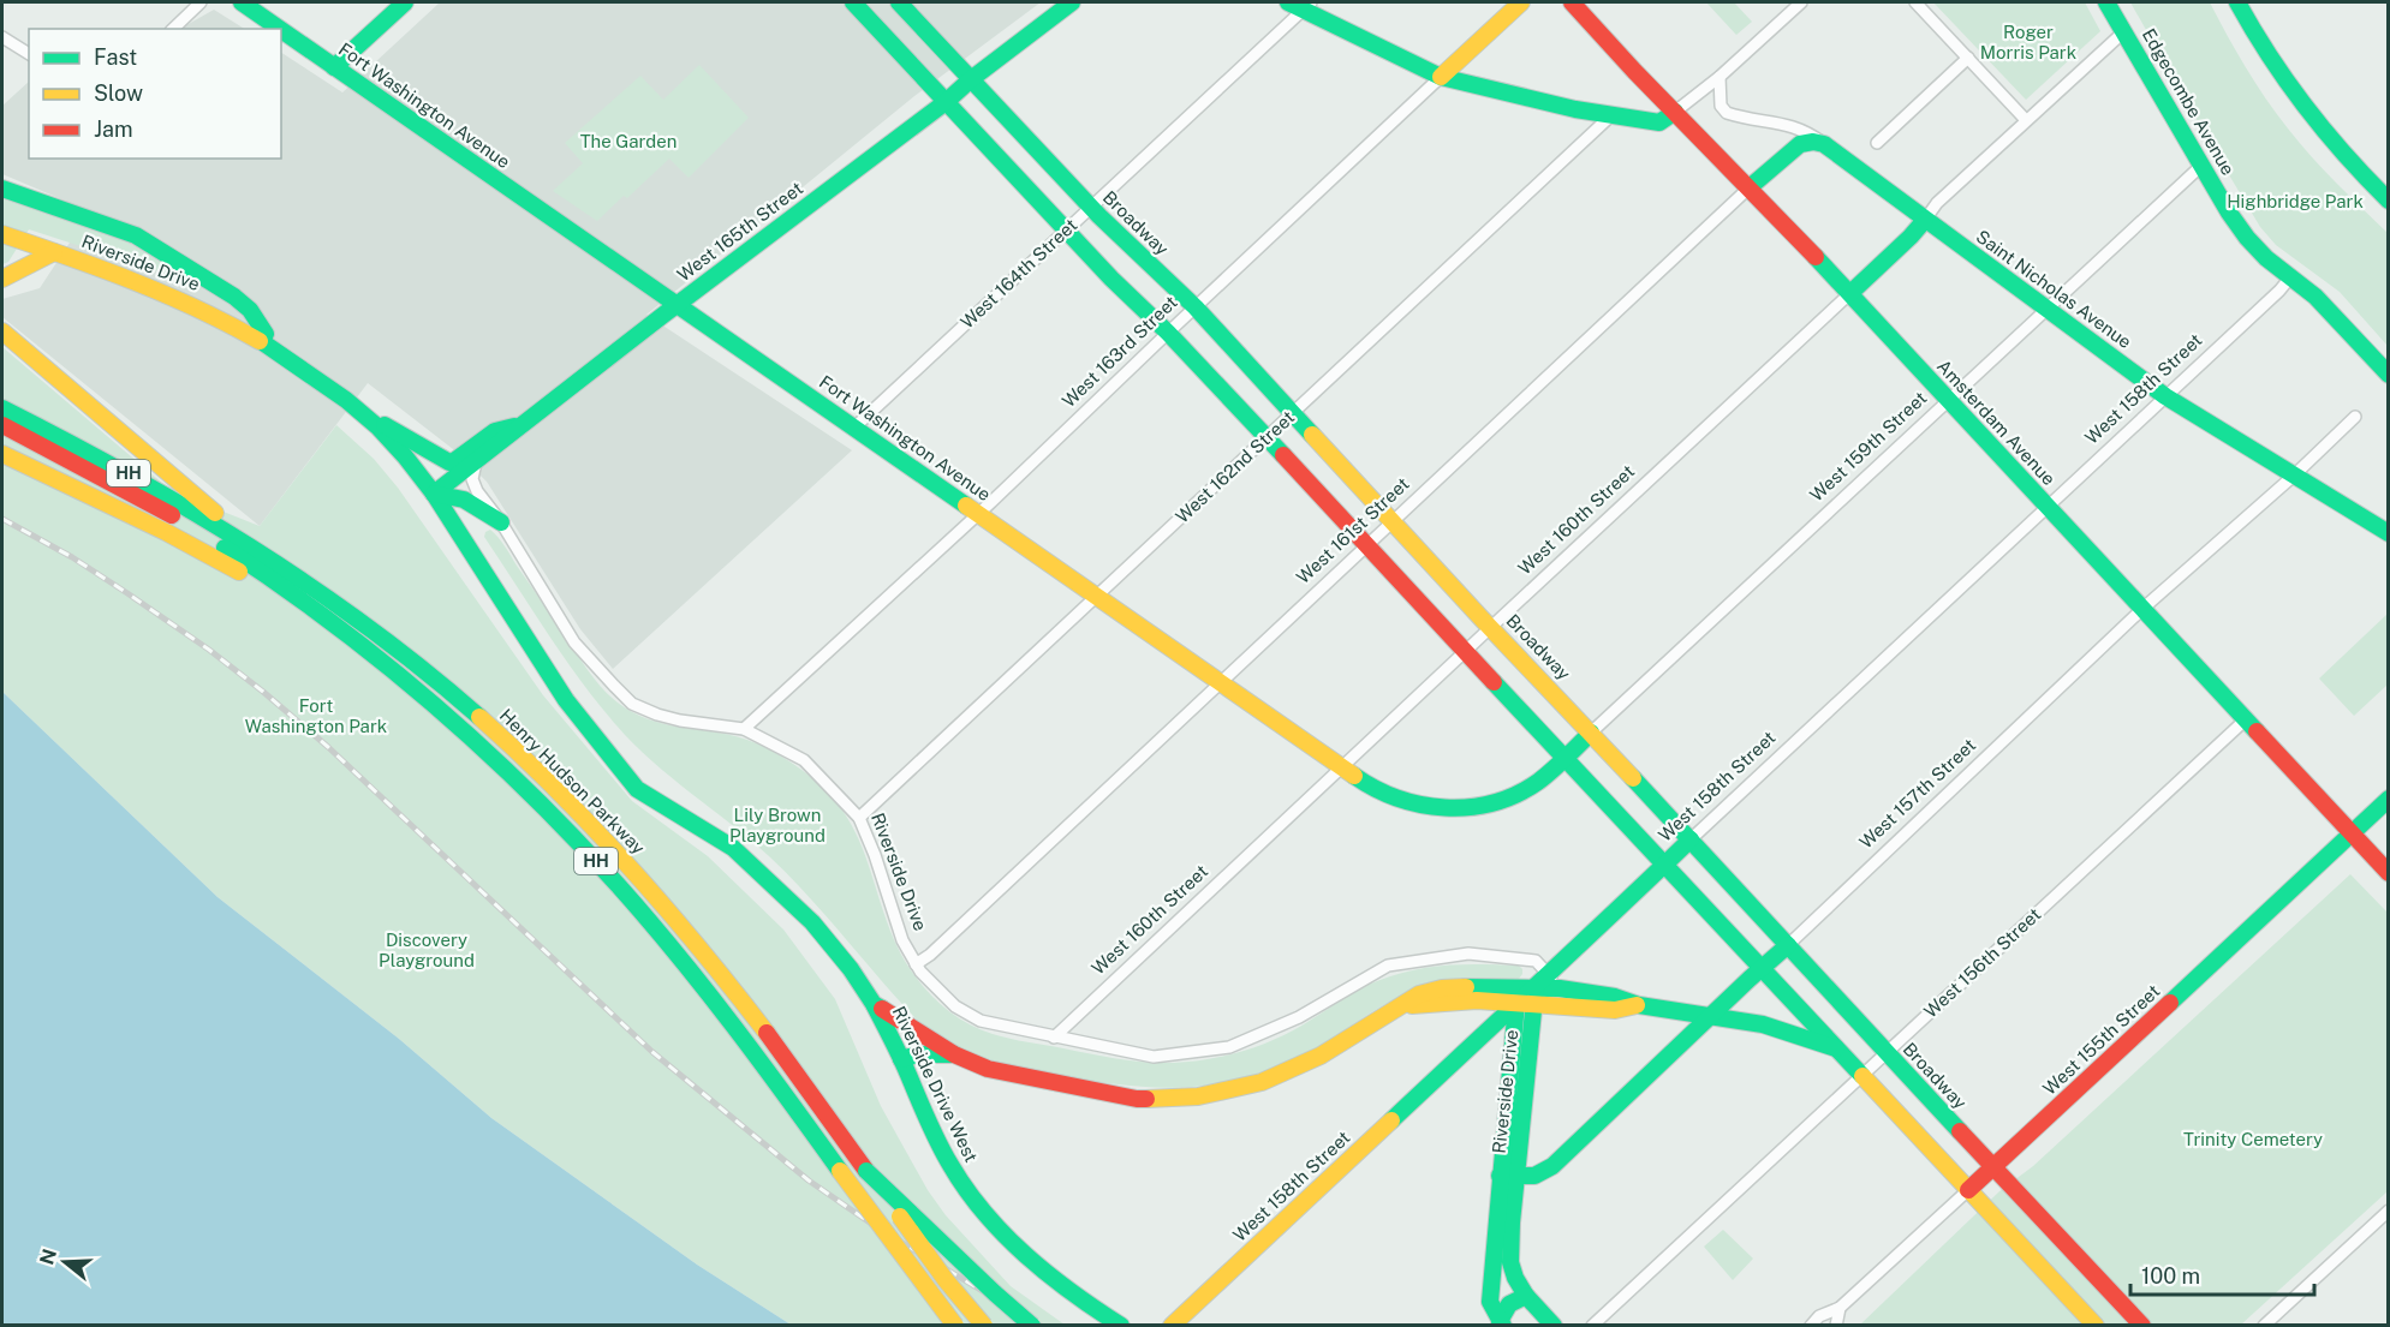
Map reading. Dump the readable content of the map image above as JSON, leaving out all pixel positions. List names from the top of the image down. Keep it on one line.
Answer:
{"streets":{"main road":["Edgecombe Avenue","Fort Washington Avenue","Broadway","West 165th Street","Riverside Drive","Saint Nicholas Avenue","West 163rd Street","West 158th Street","Amsterdam Avenue","West 159th Street","HH","West 160th Street","West 161st Street","Henry Hudson Parkway","West 157th Street","West 155th Street","Riverside Drive West"],"street":["West 164th Street","West 162nd Street","West 156th Street"]},"crossings":[["Edgecombe Avenue","West 158th Street"],["Edgecombe Avenue","West 159th Street"],["Edgecombe Avenue","West 160th Street"],["Fort Washington Avenue","West 165th Street"],["Fort Washington Avenue","West 164th Street"],["Fort Washington Avenue","West 163rd Street"],["Fort Washington Avenue","West 159th Street"],["Fort Washington Avenue","West 162nd Street"],["Fort Washington Avenue","West 160th Street"],["Fort Washington Avenue","West 161st Street"],["Broadway","West 165th Street"],["Broadway","West 164th Street"],["Broadway","West 163rd Street"],["Broadway","West 158th Street"],["Broadway","West 159th Street"],["Broadway","West 162nd Street"],["Broadway","West 160th Street"],["Broadway","West 161st Street"],["Broadway","West 157th Street"],["Broadway","West 156th Street"],["Broadway","West 155th Street"],["West 165th Street","Riverside Drive"],["Riverside Drive","West 163rd Street"],["Riverside Drive","West 158th Street"],["Riverside Drive","West 162nd Street"],["Riverside Drive","West 160th Street"],["Riverside Drive","West 161st Street"],["Riverside Drive","West 157th Street"],["Riverside Drive","Riverside Drive West"],["Saint Nicholas Avenue","West 158th Street"],["Saint Nicholas Avenue","West 159th Street"],["Saint Nicholas Avenue","West 160th Street"],["Saint Nicholas Avenue","West 161st Street"],["Saint Nicholas Avenue","West 157th Street"],["West 158th Street","Amsterdam Avenue"],["Amsterdam Avenue","West 159th Street"],["Amsterdam Avenue","West 160th Street"],["Amsterdam Avenue","West 161st Street"],["Amsterdam Avenue","West 157th Street"],["Amsterdam Avenue","West 156th Street"],["Amsterdam Avenue","West 155th Street"]],"parks":["Roger Morris Park","The Garden","Highbridge Park","Fort Washington Park","Lily Brown Playground","Discovery Playground","Trinity Cemetery"],"legend":["Fast","Slow","Jam"],"scale_bar":"100 m","north":"left"}
